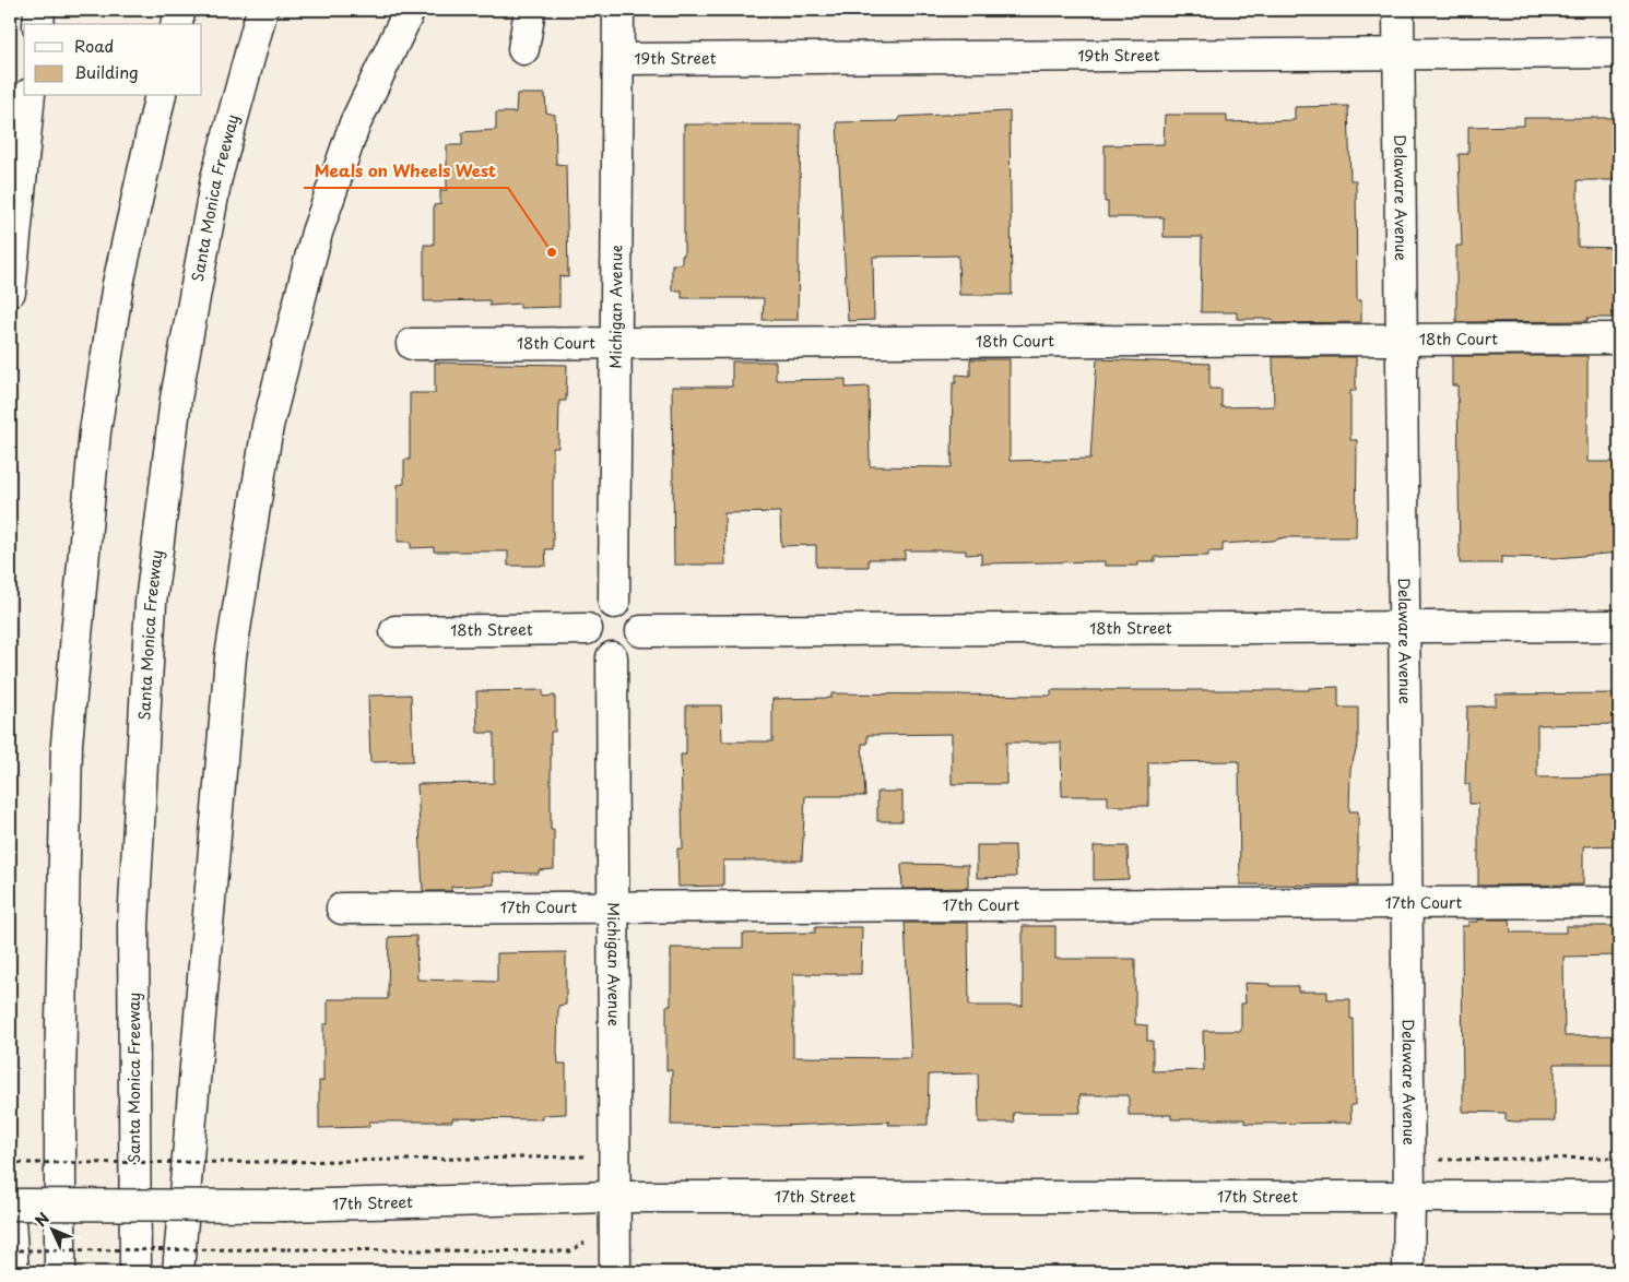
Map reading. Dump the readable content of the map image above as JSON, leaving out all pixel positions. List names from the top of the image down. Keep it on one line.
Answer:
{"streets":{"main road":["19th Street","Santa Monica Freeway","Delaware Avenue","Michigan Avenue","18th Court","18th Street","17th Court","17th Street"]},"crossings":[["19th Street","Delaware Avenue"],["19th Street","Michigan Avenue"],["Delaware Avenue","18th Court"],["Delaware Avenue","18th Street"],["Delaware Avenue","17th Court"],["Delaware Avenue","17th Street"],["Michigan Avenue","18th Court"],["Michigan Avenue","18th Street"],["Michigan Avenue","17th Court"],["Michigan Avenue","17th Street"]],"places":["Meals on Wheels West"],"legend":["Road","Building"],"north":"top left"}
